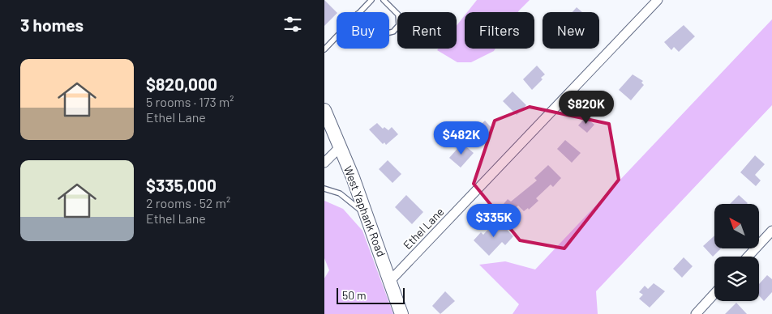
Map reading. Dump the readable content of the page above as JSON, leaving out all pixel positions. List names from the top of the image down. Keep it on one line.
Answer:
{"streets":{"street":["West Yaphank Road","Ethel Lane"]},"crossings":[["West Yaphank Road","Ethel Lane"]],"scale_bar":"50 m","north":"top left","page":{"heading":"3 homes","chip":["Buy","Rent","Filters","New"],"list":[{"name":"$820,000","note":"5 rooms · 173 m² · Ethel Lane"},{"name":"$335,000","note":"2 rooms · 52 m² · Ethel Lane"}],"price":["$820K","$482K","$335K"],"scale":"50 m"}}
